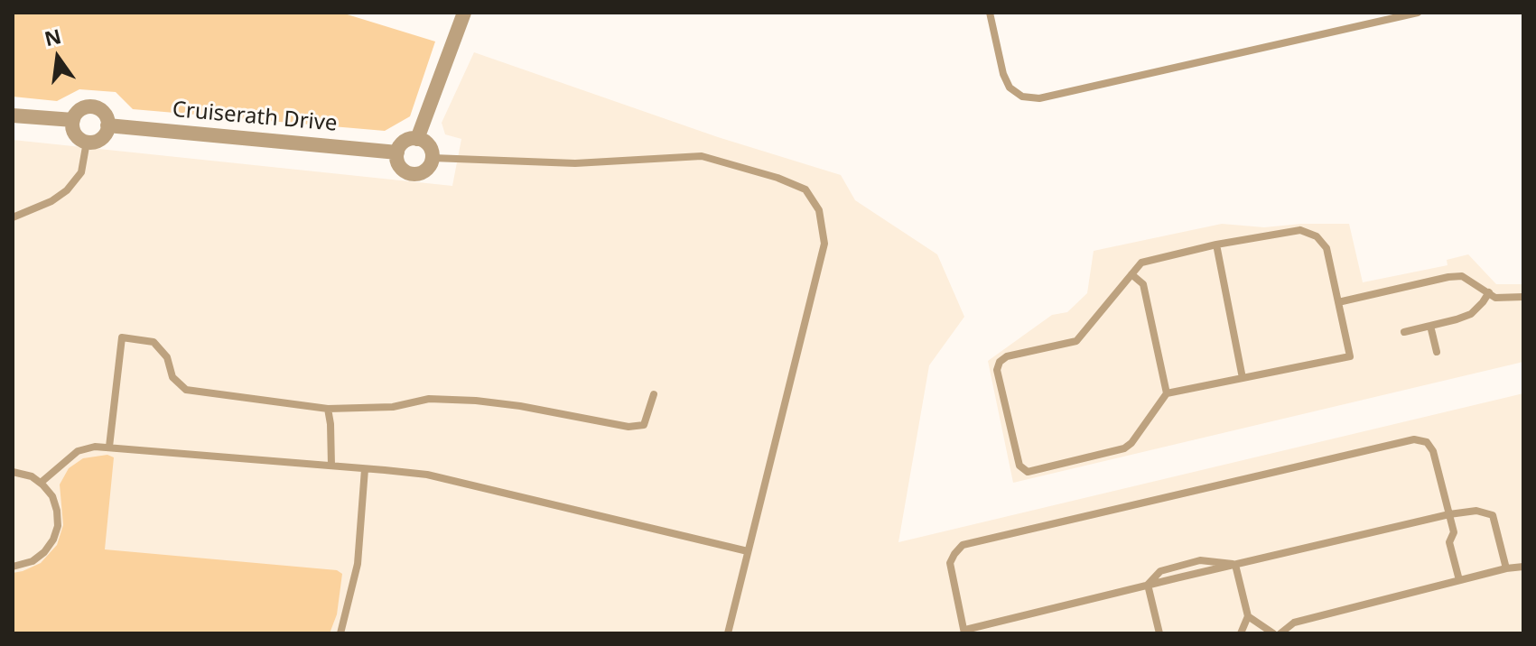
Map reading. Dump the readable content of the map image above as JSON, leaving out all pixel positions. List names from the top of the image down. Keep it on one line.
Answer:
{"streets":{"street":["Cruiserath Drive"]},"north":"top"}
